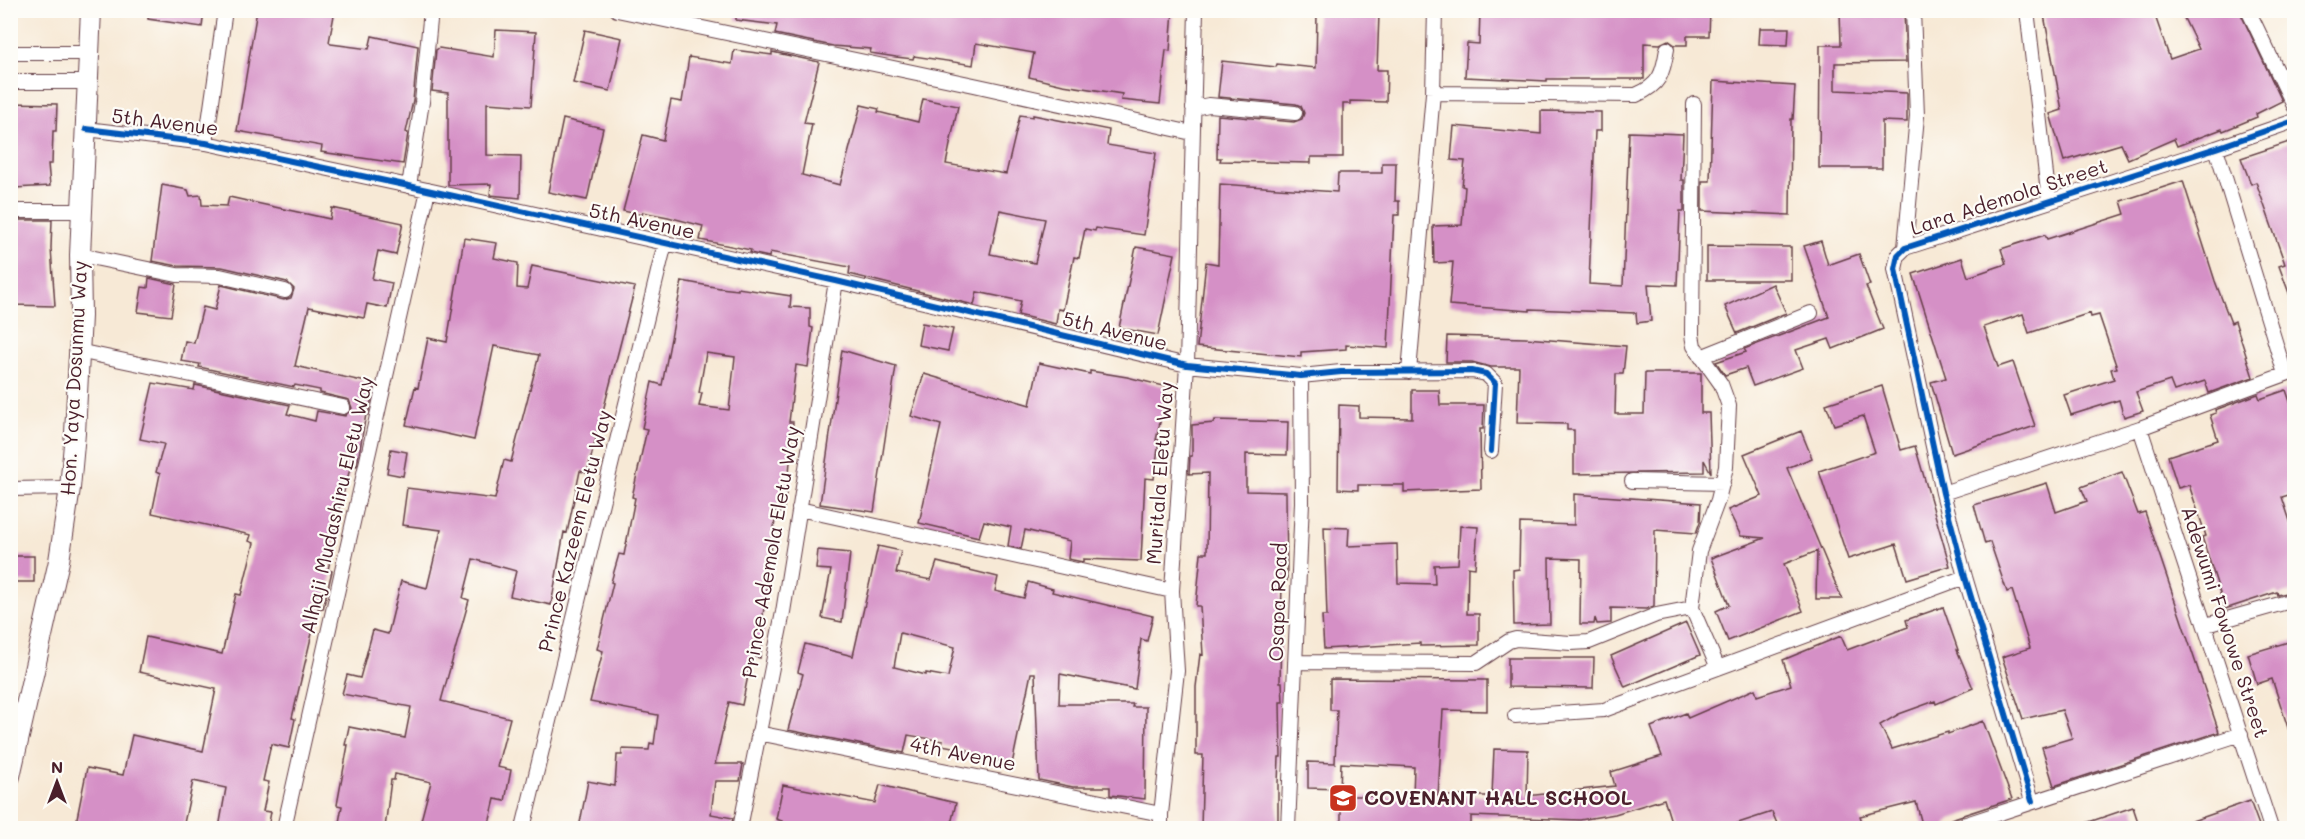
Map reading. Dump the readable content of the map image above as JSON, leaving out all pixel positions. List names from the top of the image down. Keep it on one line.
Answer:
{"streets":{"main road":["Hon. Yaya Dosunmu Way"],"street":["5th Avenue","Lara Ademola Street","Muritala Eletu Way","Alhaji Mudashiru Eletu Way","Prince Kazeem Eletu Way","Prince Ademola Eletu Way","Osapa Road","Adewumi Fowowe Street","4th Avenue"]},"crossings":[["5th Avenue","Hon. Yaya Dosunmu Way"],["5th Avenue","Muritala Eletu Way"],["5th Avenue","Alhaji Mudashiru Eletu Way"],["5th Avenue","Prince Kazeem Eletu Way"],["5th Avenue","Prince Ademola Eletu Way"],["5th Avenue","Osapa Road"],["Muritala Eletu Way","4th Avenue"],["Prince Ademola Eletu Way","4th Avenue"]],"places":{"school or university":["COVENANT HALL SCHOOL"]},"north":"top"}
